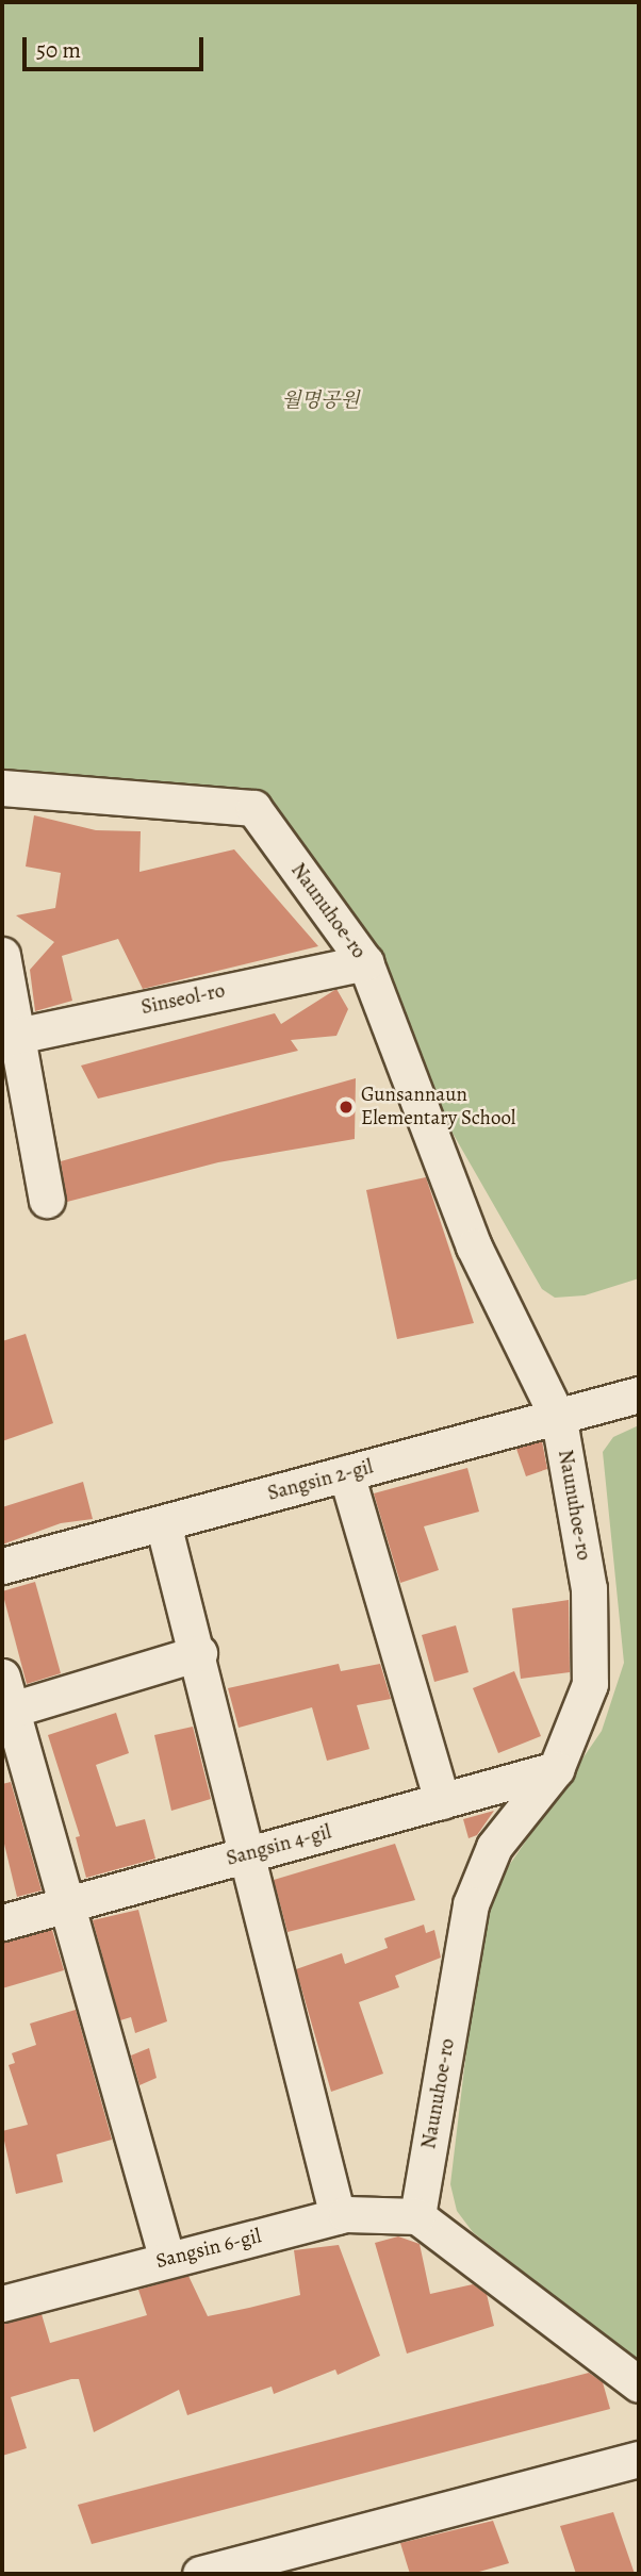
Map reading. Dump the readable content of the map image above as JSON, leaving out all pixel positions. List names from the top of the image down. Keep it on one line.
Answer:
{"streets":{"street":["Naunuhoe-ro","Sinseol-ro","Sangsin 2-gil","Sangsin 4-gil","Sangsin 6-gil"]},"crossings":[["Naunuhoe-ro","Sinseol-ro"],["Naunuhoe-ro","Sangsin 2-gil"],["Naunuhoe-ro","Sangsin 4-gil"],["Naunuhoe-ro","Sangsin 6-gil"]],"parks":["월명공원"],"places":["Gunsannaun Elementary School"],"scale_bar":"50 m"}
